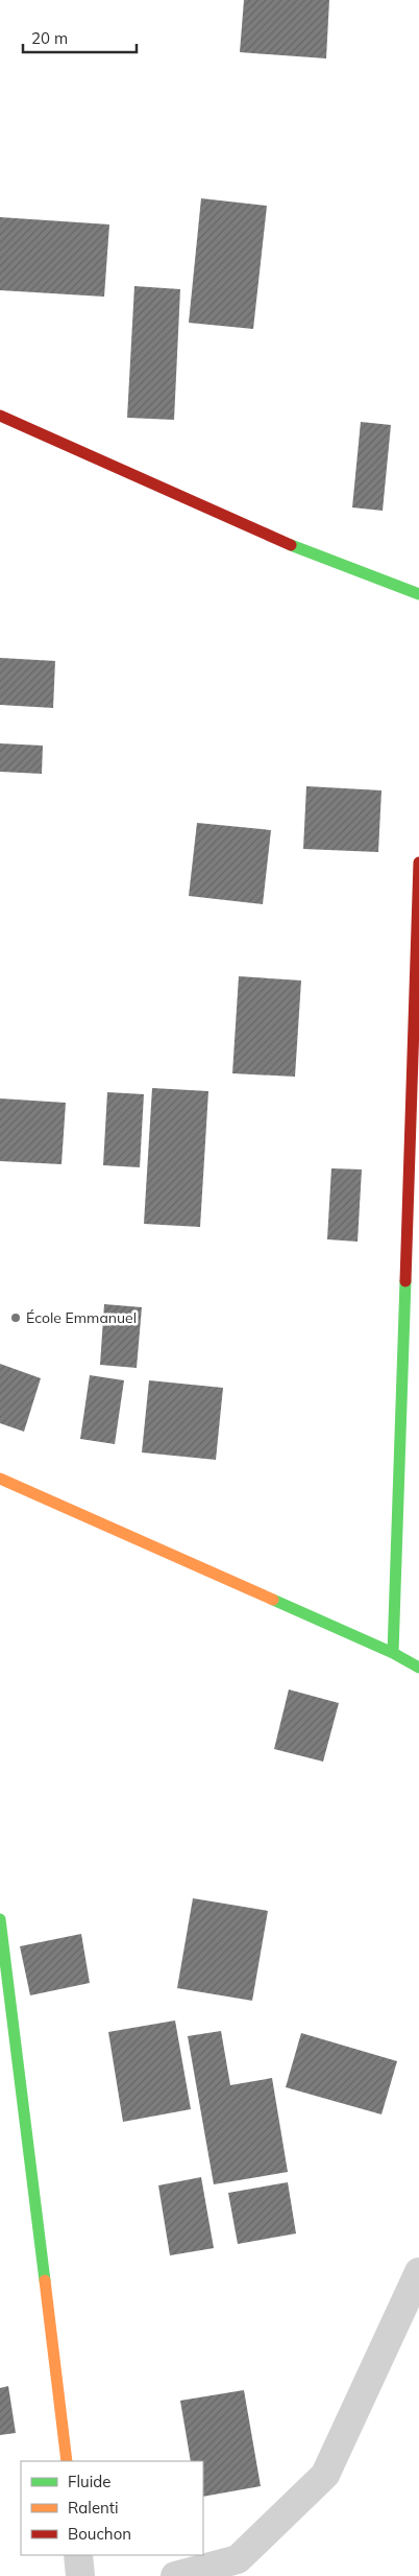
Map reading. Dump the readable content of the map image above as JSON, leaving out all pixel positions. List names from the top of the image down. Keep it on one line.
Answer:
{"places":["École Emmanuel"],"legend":["Fluide","Ralenti","Bouchon"],"scale_bar":"20 m"}
